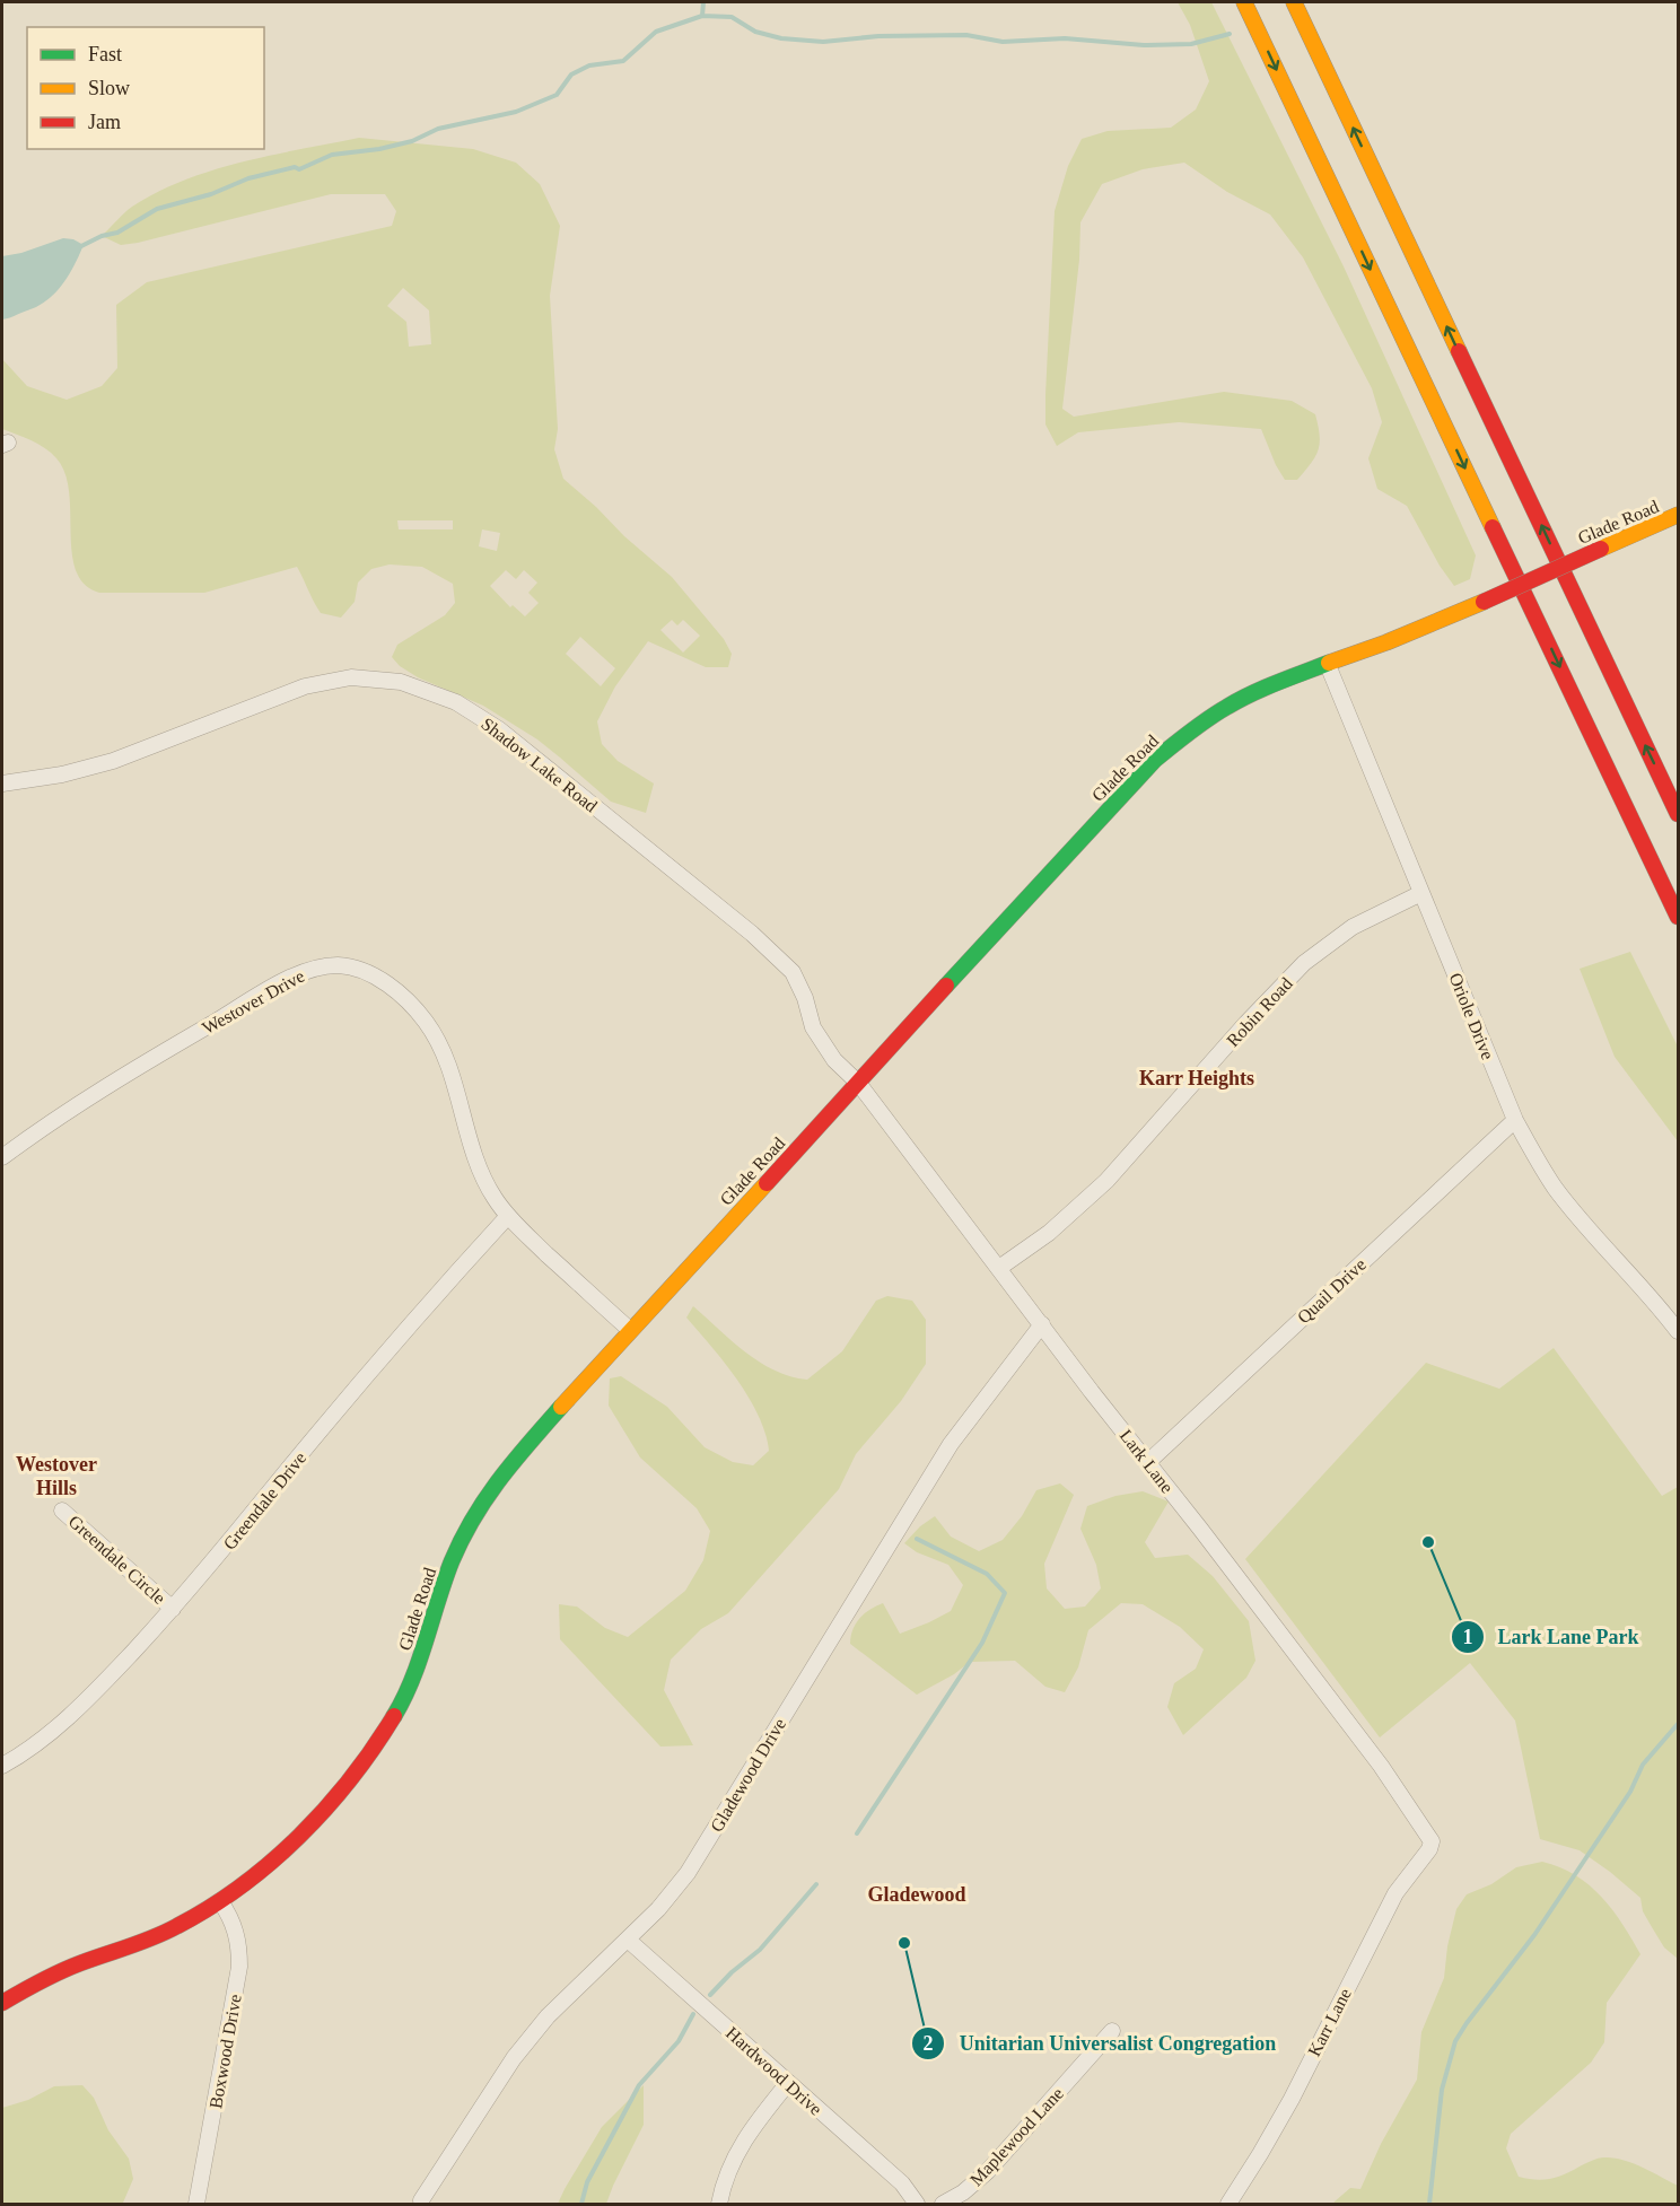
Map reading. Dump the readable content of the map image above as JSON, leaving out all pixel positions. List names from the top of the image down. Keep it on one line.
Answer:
{"streets":{"main road":["Glade Road"],"street":["Shadow Lake Road","Westover Drive","Robin Road","Oriole Drive","Quail Drive","Lark Lane","Greendale Drive","Greendale Circle","Gladewood Drive","Karr Lane","Boxwood Drive","Hardwood Drive","Maplewood Lane"]},"crossings":[["Glade Road","Shadow Lake Road"],["Glade Road","Westover Drive"],["Glade Road","Oriole Drive"],["Glade Road","Lark Lane"],["Glade Road","Boxwood Drive"],["Shadow Lake Road","Lark Lane"],["Westover Drive","Greendale Drive"],["Robin Road","Oriole Drive"],["Robin Road","Lark Lane"],["Oriole Drive","Quail Drive"],["Quail Drive","Lark Lane"],["Lark Lane","Gladewood Drive"],["Lark Lane","Karr Lane"],["Greendale Drive","Greendale Circle"],["Gladewood Drive","Hardwood Drive"]],"districts":["Karr Heights","Westover Hills","Gladewood"],"places":["Lark Lane Park","Unitarian Universalist Congregation"],"legend":["Fast","Slow","Jam"]}
